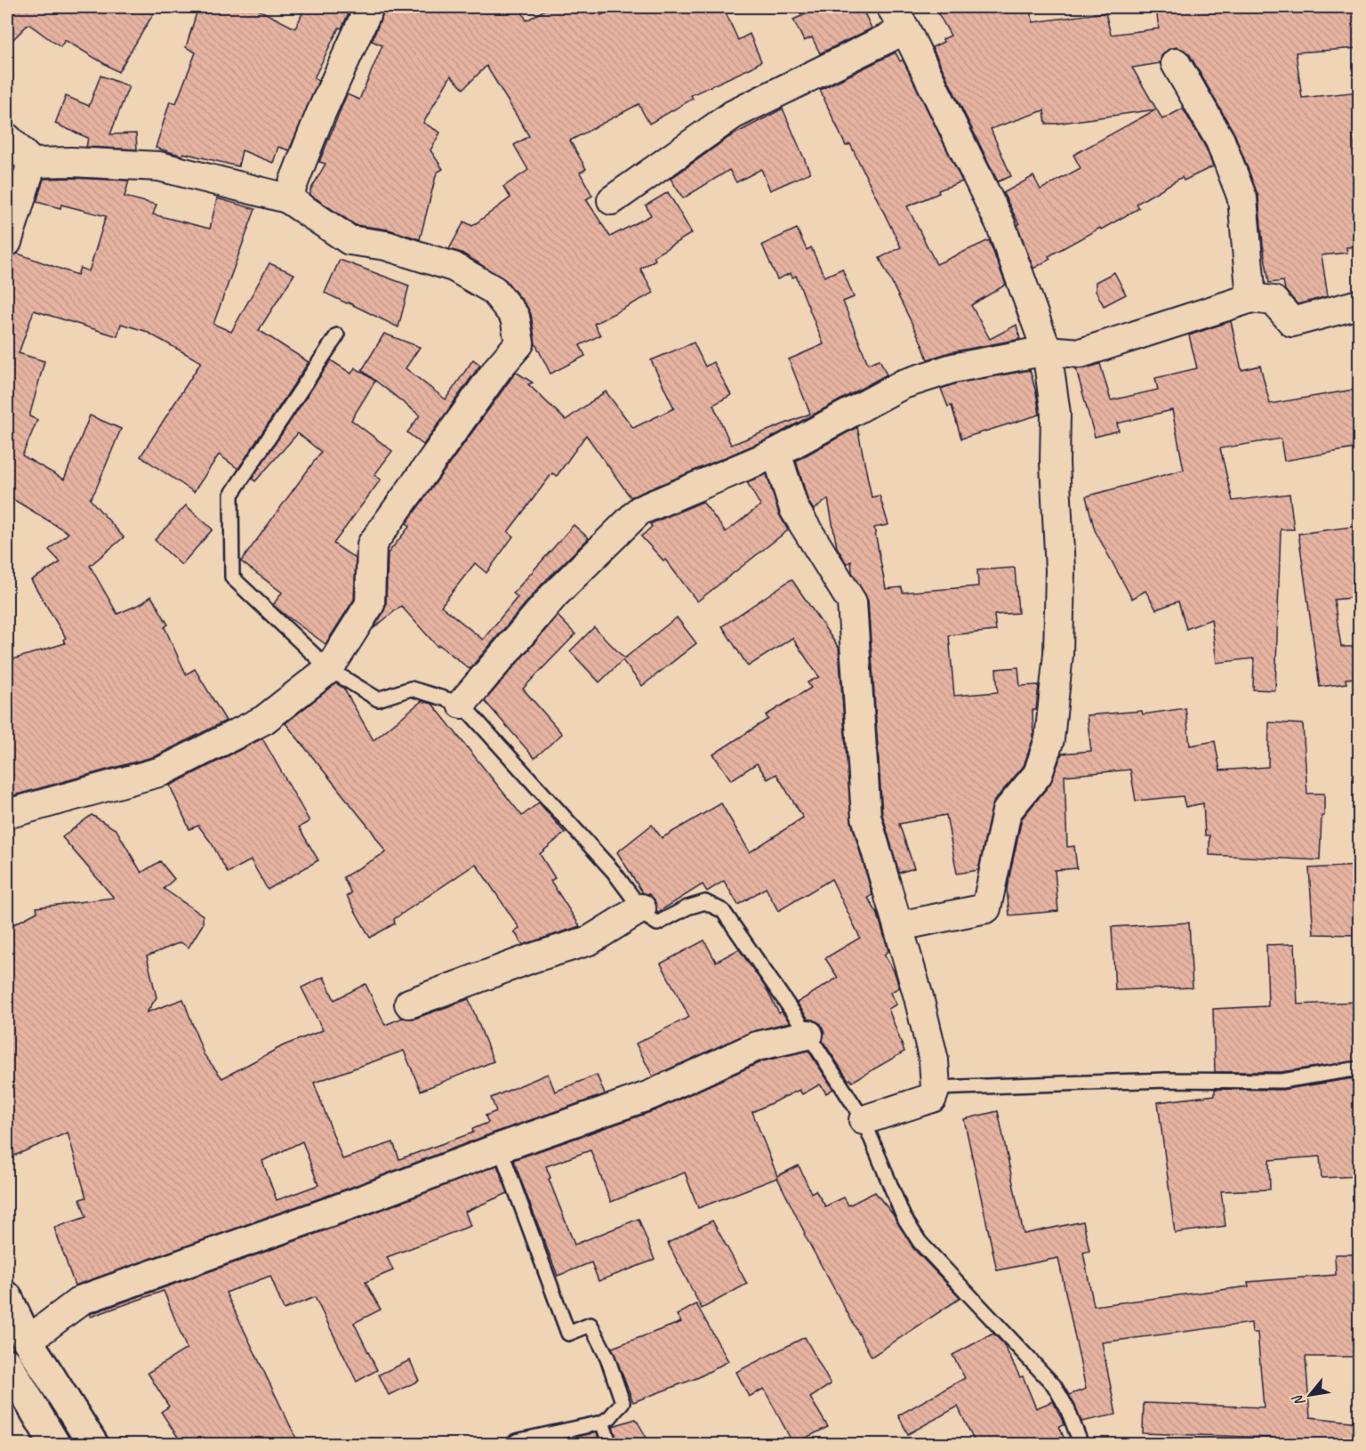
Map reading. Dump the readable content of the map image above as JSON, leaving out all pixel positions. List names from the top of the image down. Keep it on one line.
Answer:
{"north":"bottom left"}
